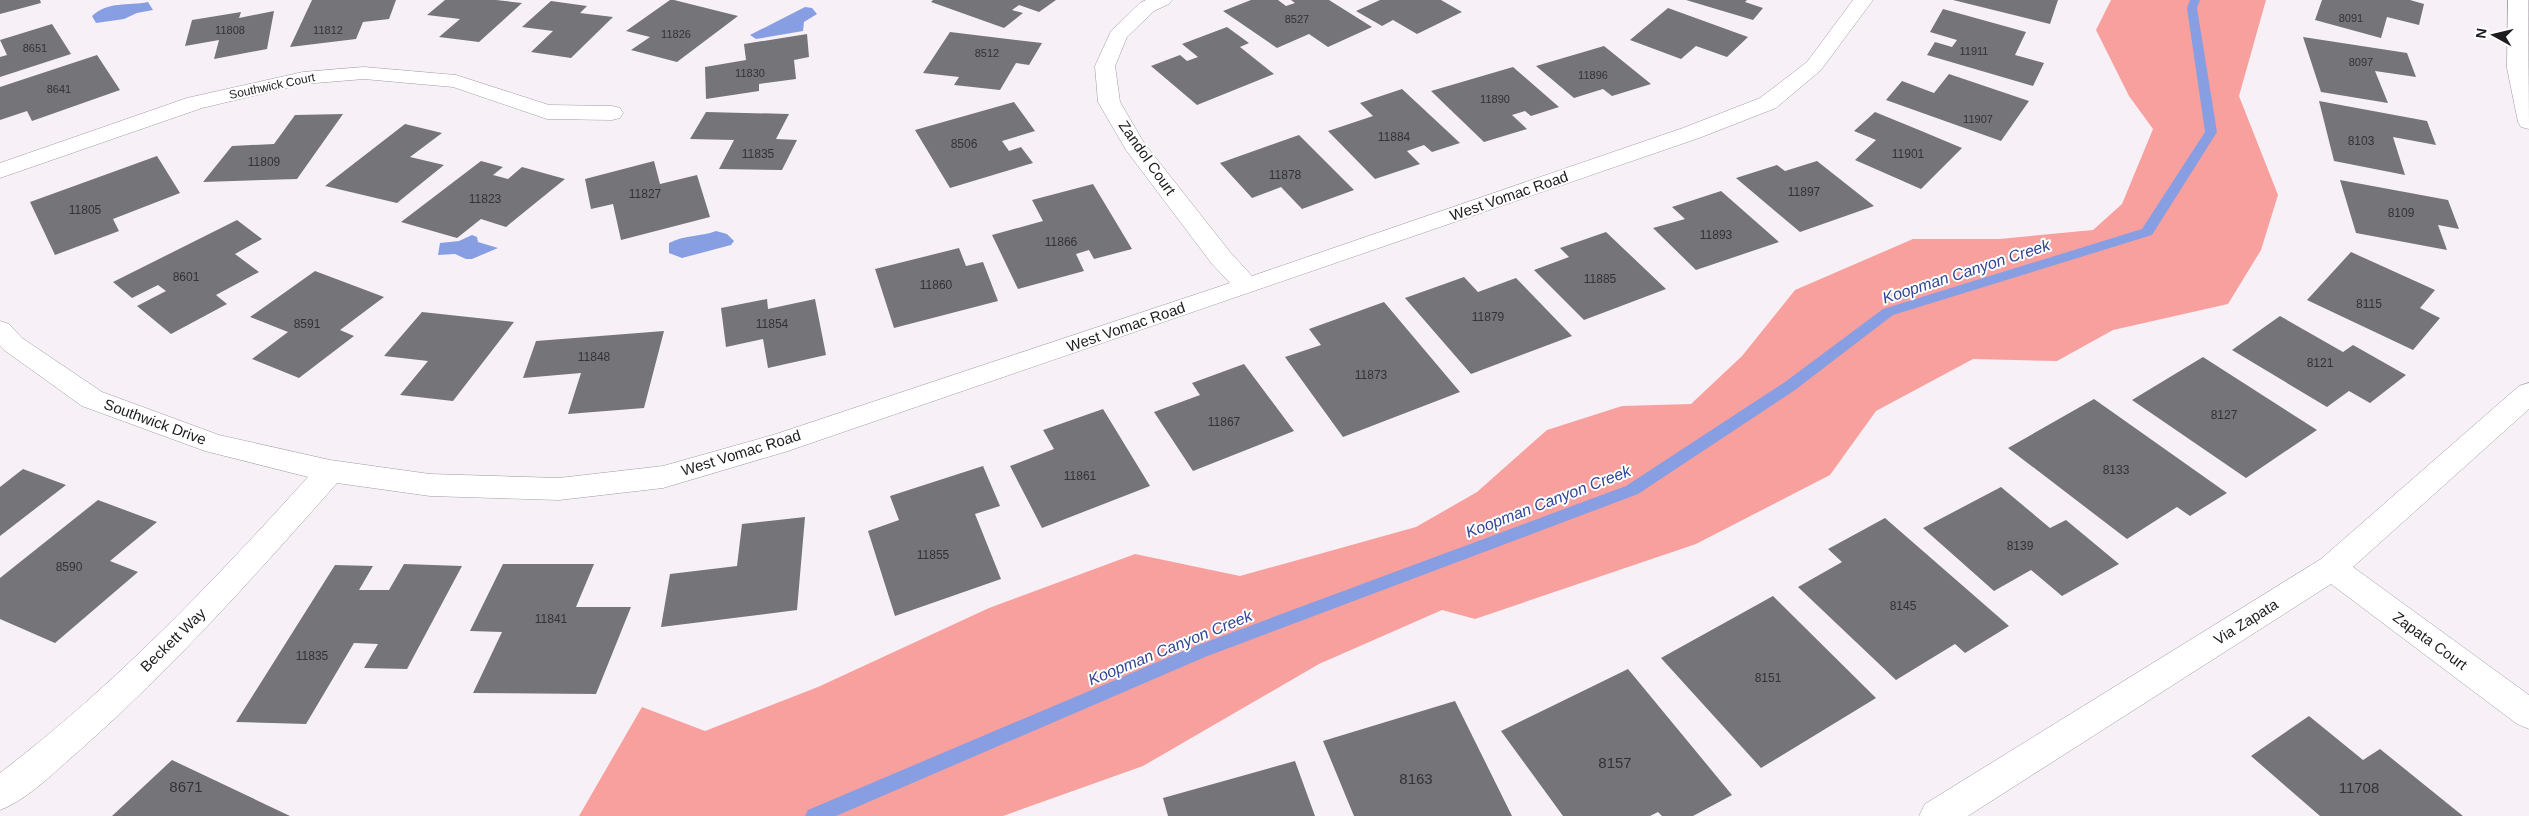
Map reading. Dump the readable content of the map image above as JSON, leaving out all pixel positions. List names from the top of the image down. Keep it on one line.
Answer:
{"streets":{"street":["Southwick Court","Zandol Court","West Vomac Road","Southwick Drive","Via Zapata","Beckett Way","Zapata Court"]},"crossings":[["Zandol Court","West Vomac Road"],["West Vomac Road","Southwick Drive"],["West Vomac Road","Beckett Way"],["Southwick Drive","Beckett Way"],["Via Zapata","Zapata Court"]],"water":["Koopman Canyon Creek"],"house_numbers":["8091","8527","11808","11812","11826","8651","11911","8512","8097","11830","11896","8641","11890","11907","11884","8103","8506","11835","11901","11809","11878","11897","11827","11823","11805","8109","11893","11866","8601","11885","11860","8115","11879","8591","11854","11848","8121","11873","8127","11867","8133","11861","8139","11855","8590","8145","11841","11835","8151","8157","8163","8671","11708"],"north":"left"}
